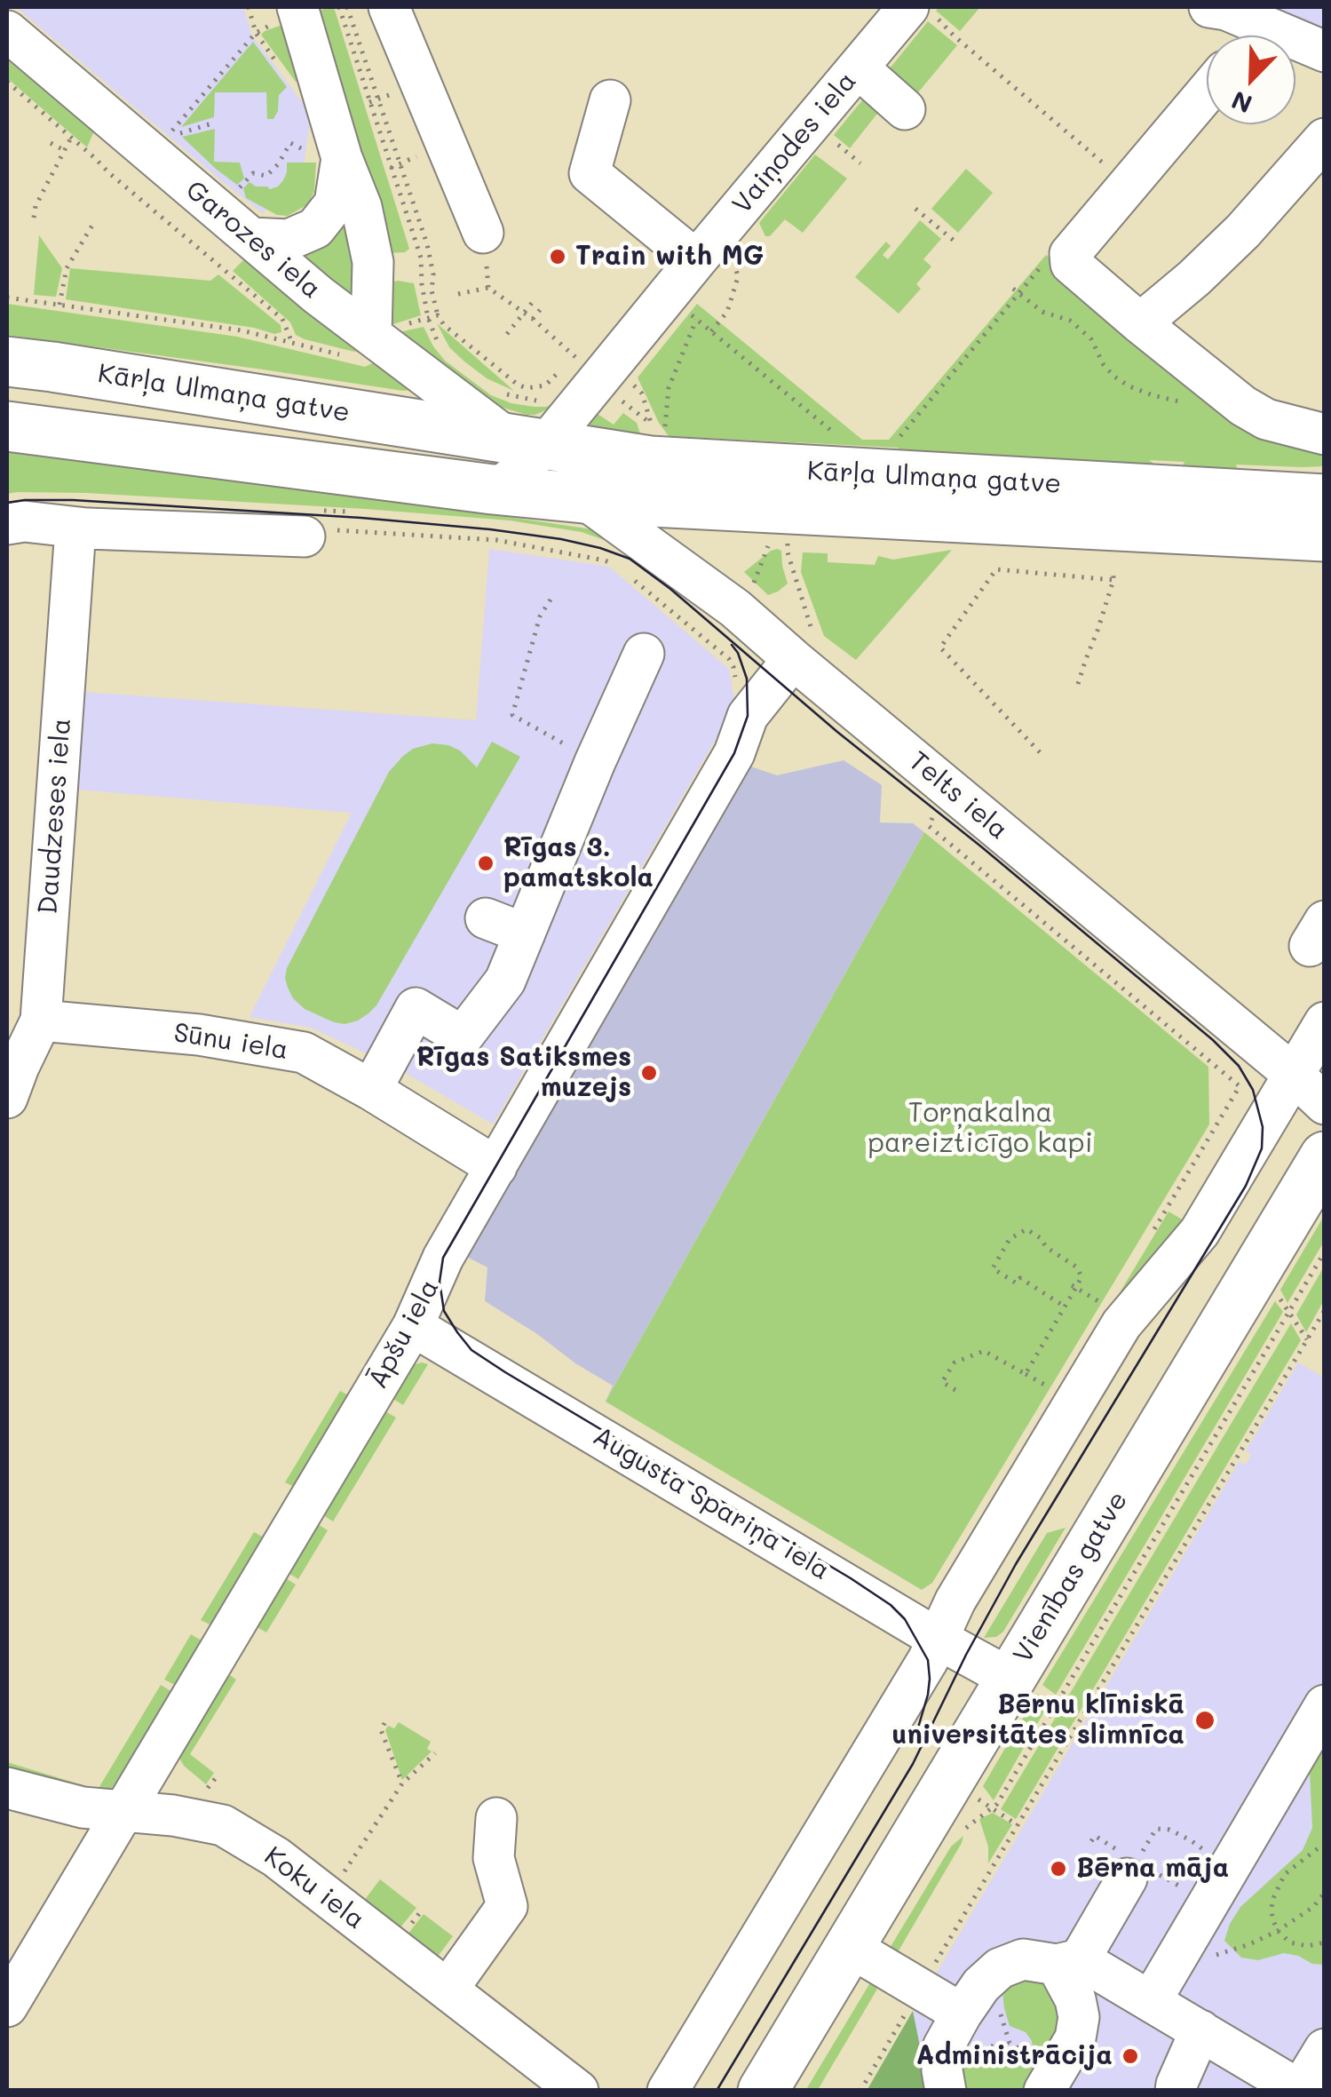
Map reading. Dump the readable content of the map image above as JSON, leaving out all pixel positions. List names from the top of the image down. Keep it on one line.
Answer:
{"streets":{"main road":["Kārļa Ulmaņa gatve","Vienības gatve"],"street":["Vaiņodes iela","Garozes iela","Telts iela","Daudzeses iela","Sūnu iela","Āpšu iela","Augusta Spariņa iela","Koku iela"]},"crossings":[["Vaiņodes iela","Garozes iela"],["Vaiņodes iela","Kārļa Ulmaņa gatve"],["Garozes iela","Kārļa Ulmaņa gatve"],["Kārļa Ulmaņa gatve","Telts iela"],["Telts iela","Āpšu iela"],["Daudzeses iela","Sūnu iela"],["Sūnu iela","Āpšu iela"],["Āpšu iela","Augusta Spariņa iela"],["Āpšu iela","Koku iela"],["Augusta Spariņa iela","Vienības gatve"]],"parks":["Torņakalna pareizticīgo kapi"],"places":["Train with MG","Rīgas 3. pamatskola","Rīgas Satiksmes muzejs","Bērnu klīniskā universitātes slimnīca","Bērna māja","Administrācija"],"north":"bottom left"}
